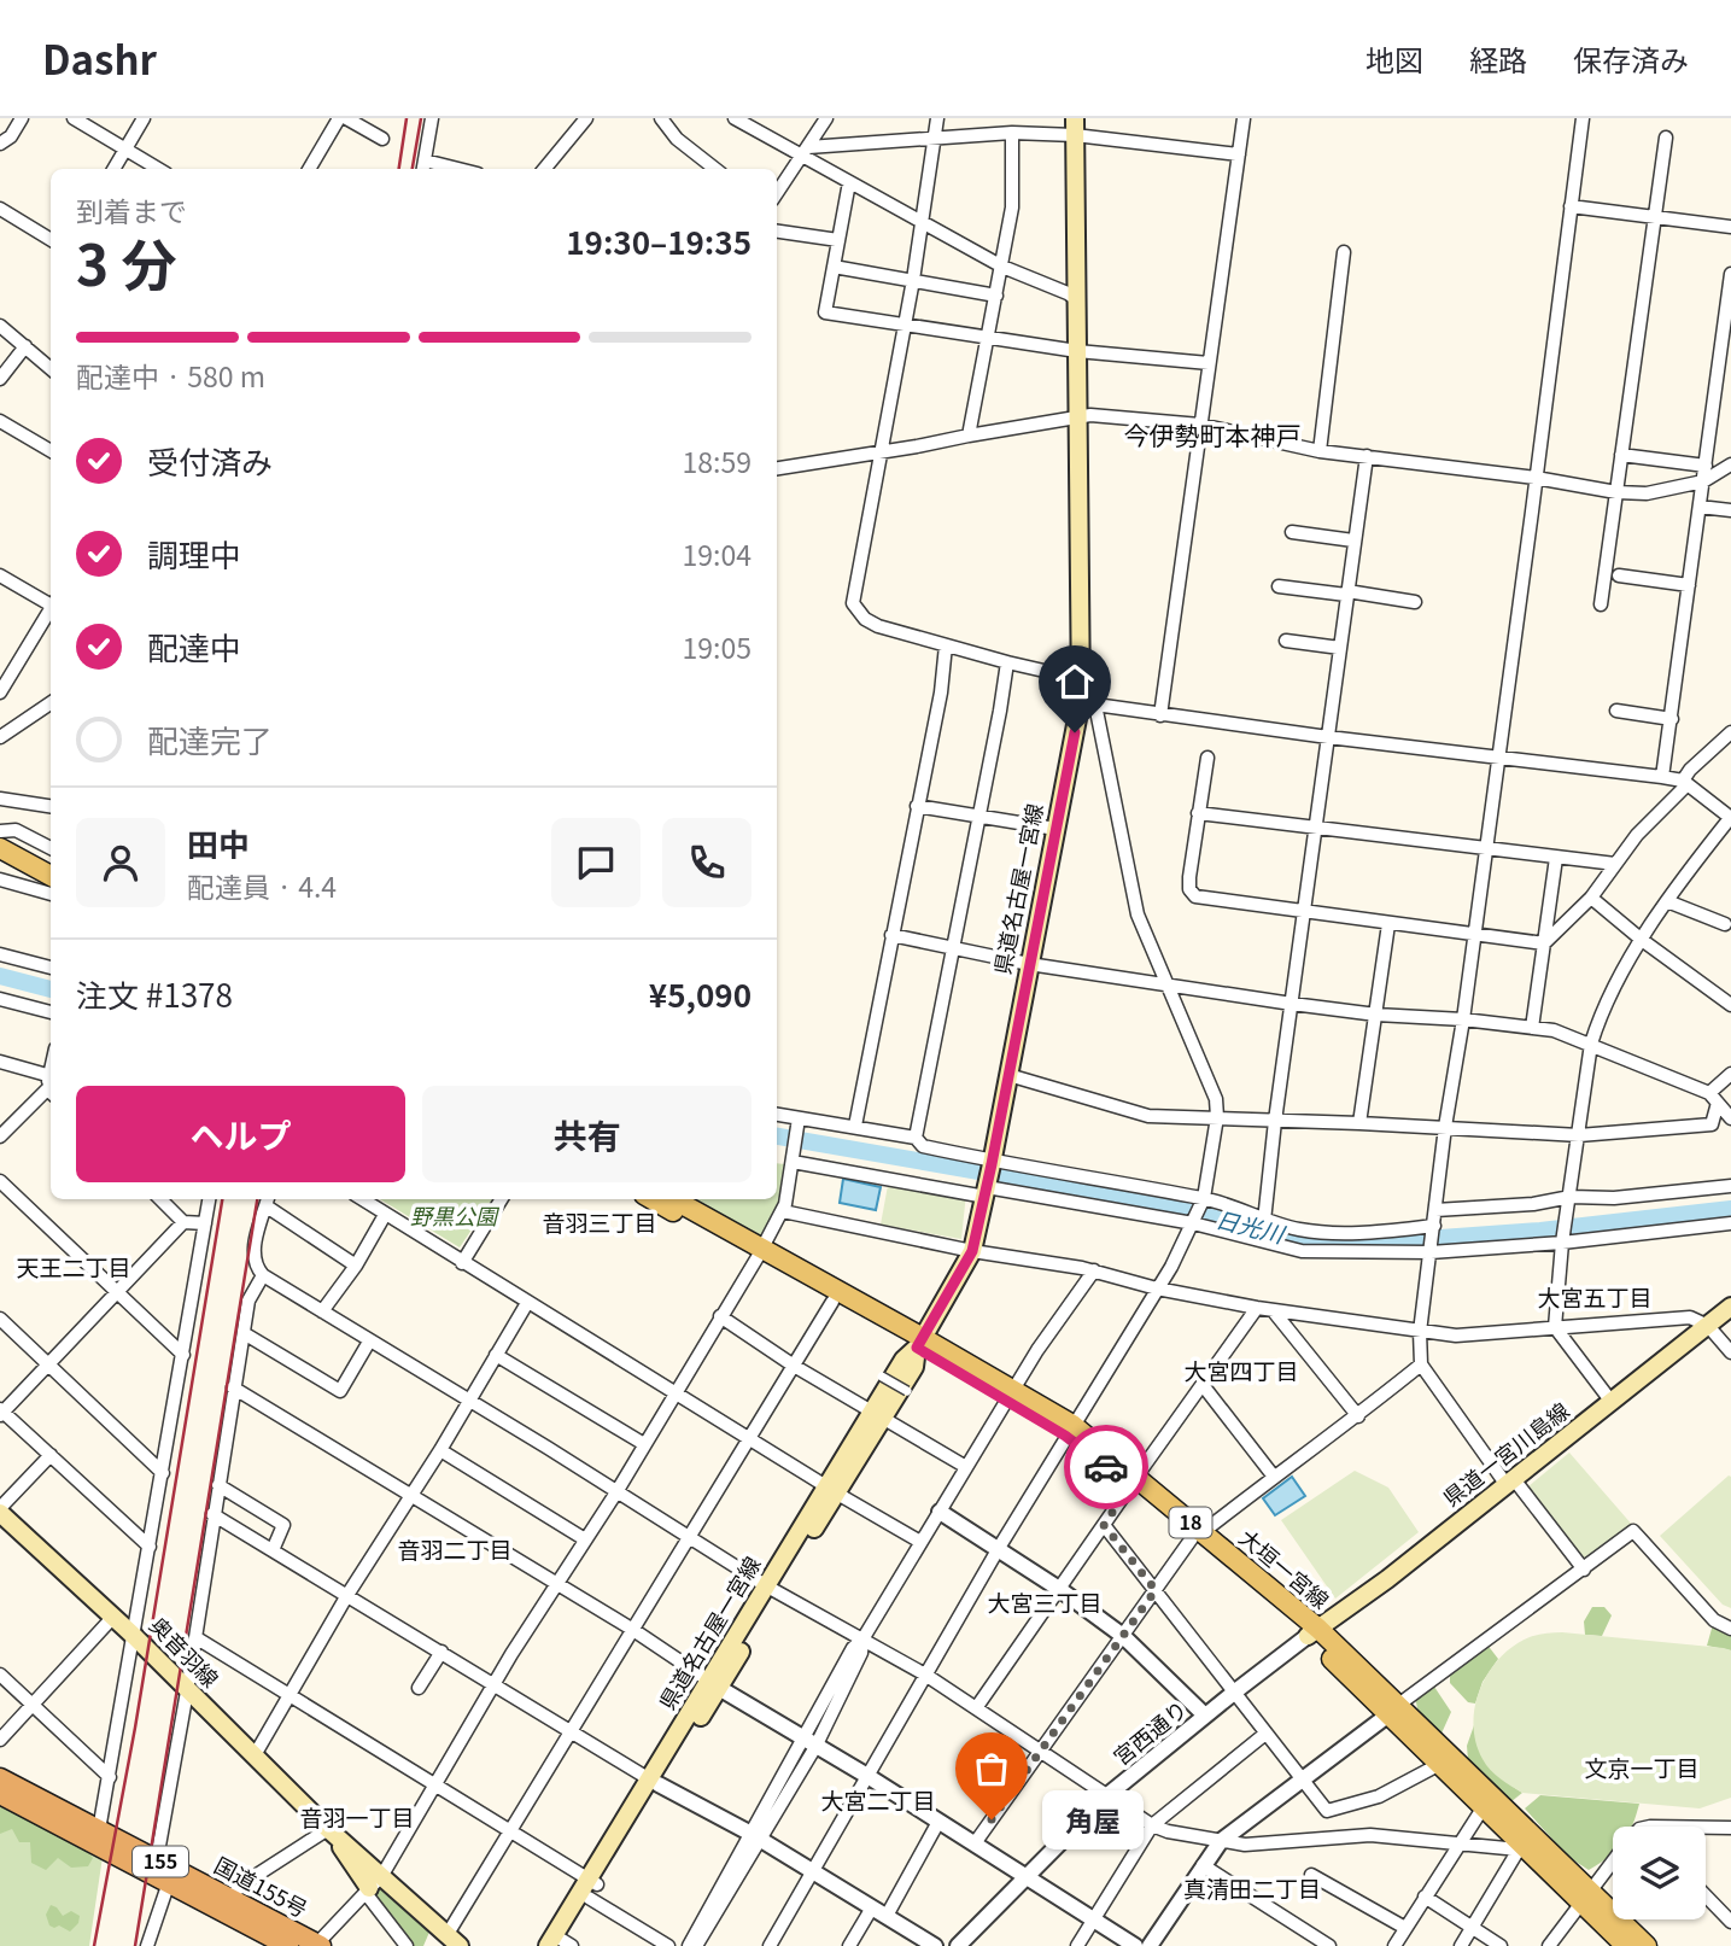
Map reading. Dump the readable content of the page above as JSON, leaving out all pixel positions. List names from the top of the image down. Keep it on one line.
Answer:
{"streets":{"highway":["155","国道155号"],"main road":["県道名古屋一宮線","県道一宮川島線","18","大垣一宮線","奥音羽線"],"street":["宮西通り"]},"crossings":[["県道名古屋一宮線","大垣一宮線"],["県道一宮川島線","大垣一宮線"],["県道一宮川島線","宮西通り"],["大垣一宮線","宮西通り"]],"districts":["今伊勢町本神戸","音羽三丁目","天王二丁目","大宮五丁目","大宮四丁目","音羽二丁目","大宮三丁目","文京一丁目","大宮二丁目","音羽一丁目","真清田二丁目"],"water":["日光川"],"parks":["野黒公園"],"places":["角屋"],"page":{"header":"Dashr","nav":["地図","経路","保存済み"],"heading":["3 分","到着まで","19:30–19:35"],"panel":["田中","配達員 · 4.4","注文 #1378","¥5,090"],"bar":"配達中 · 580 m","list":[["受付済み","18:59"],["調理中","19:04"],["配達中","19:05"],"配達完了"],"buttons":["ヘルプ","共有"],"bubble":"角屋"}}
